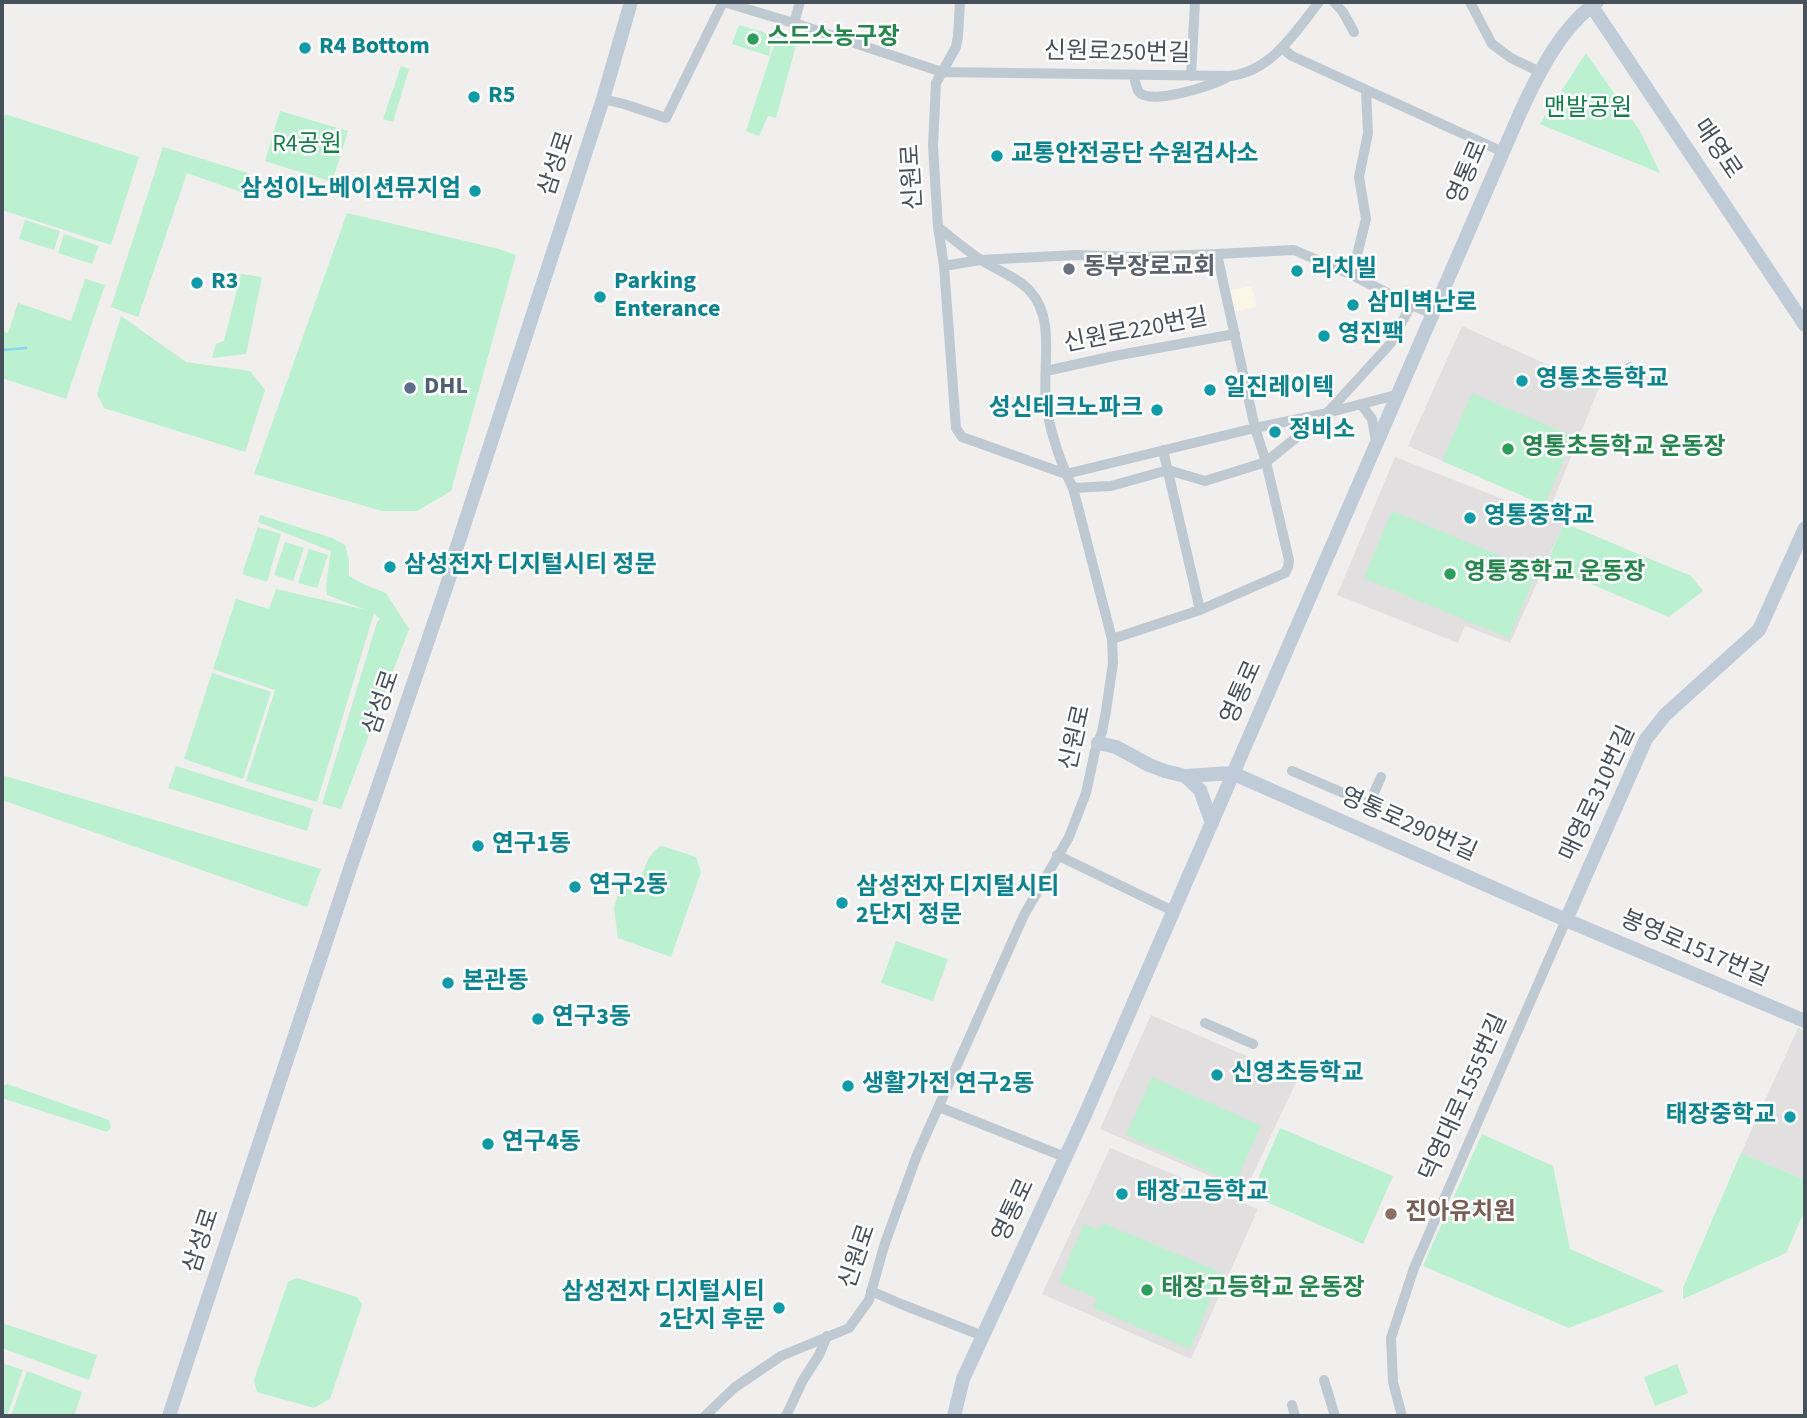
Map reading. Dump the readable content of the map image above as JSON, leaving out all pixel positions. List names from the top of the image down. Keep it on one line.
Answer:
{"streets":{"street":["신원로250번길","매영로","삼성로","영통로","신원로","신원로220번길","매영로310번길","영통로290번길","봉영로1517번길","덕영대로1555번길"]},"crossings":[["신원로250번길","신원로"],["매영로","영통로"],["영통로","영통로290번길"],["신원로","신원로220번길"],["매영로310번길","영통로290번길"],["매영로310번길","봉영로1517번길"],["매영로310번길","덕영대로1555번길"],["영통로290번길","봉영로1517번길"],["영통로290번길","덕영대로1555번길"],["봉영로1517번길","덕영대로1555번길"]],"parks":["맨발공원","R4공원"],"places":["스드스농구장","R4 Bottom","R5","교통안전공단 수원검사소","삼성이노베이션뮤지엄","동부장로교회","리치빌","R3","Parking Enterance","삼미벽난로","영진팩","영통초등학교","DHL","일진레이텍","성신테크노파크","정비소","영통초등학교 운동장","영통중학교","삼성전자 디지털시티 정문","영통중학교 운동장","연구1동","연구2동","삼성전자 디지털시티 2단지 정문","본관동","연구3동","신영초등학교","생활가전 연구2동","태장중학교","연구4동","태장고등학교","진아유치원","태장고등학교 운동장","삼성전자 디지털시티 2단지 후문"]}
